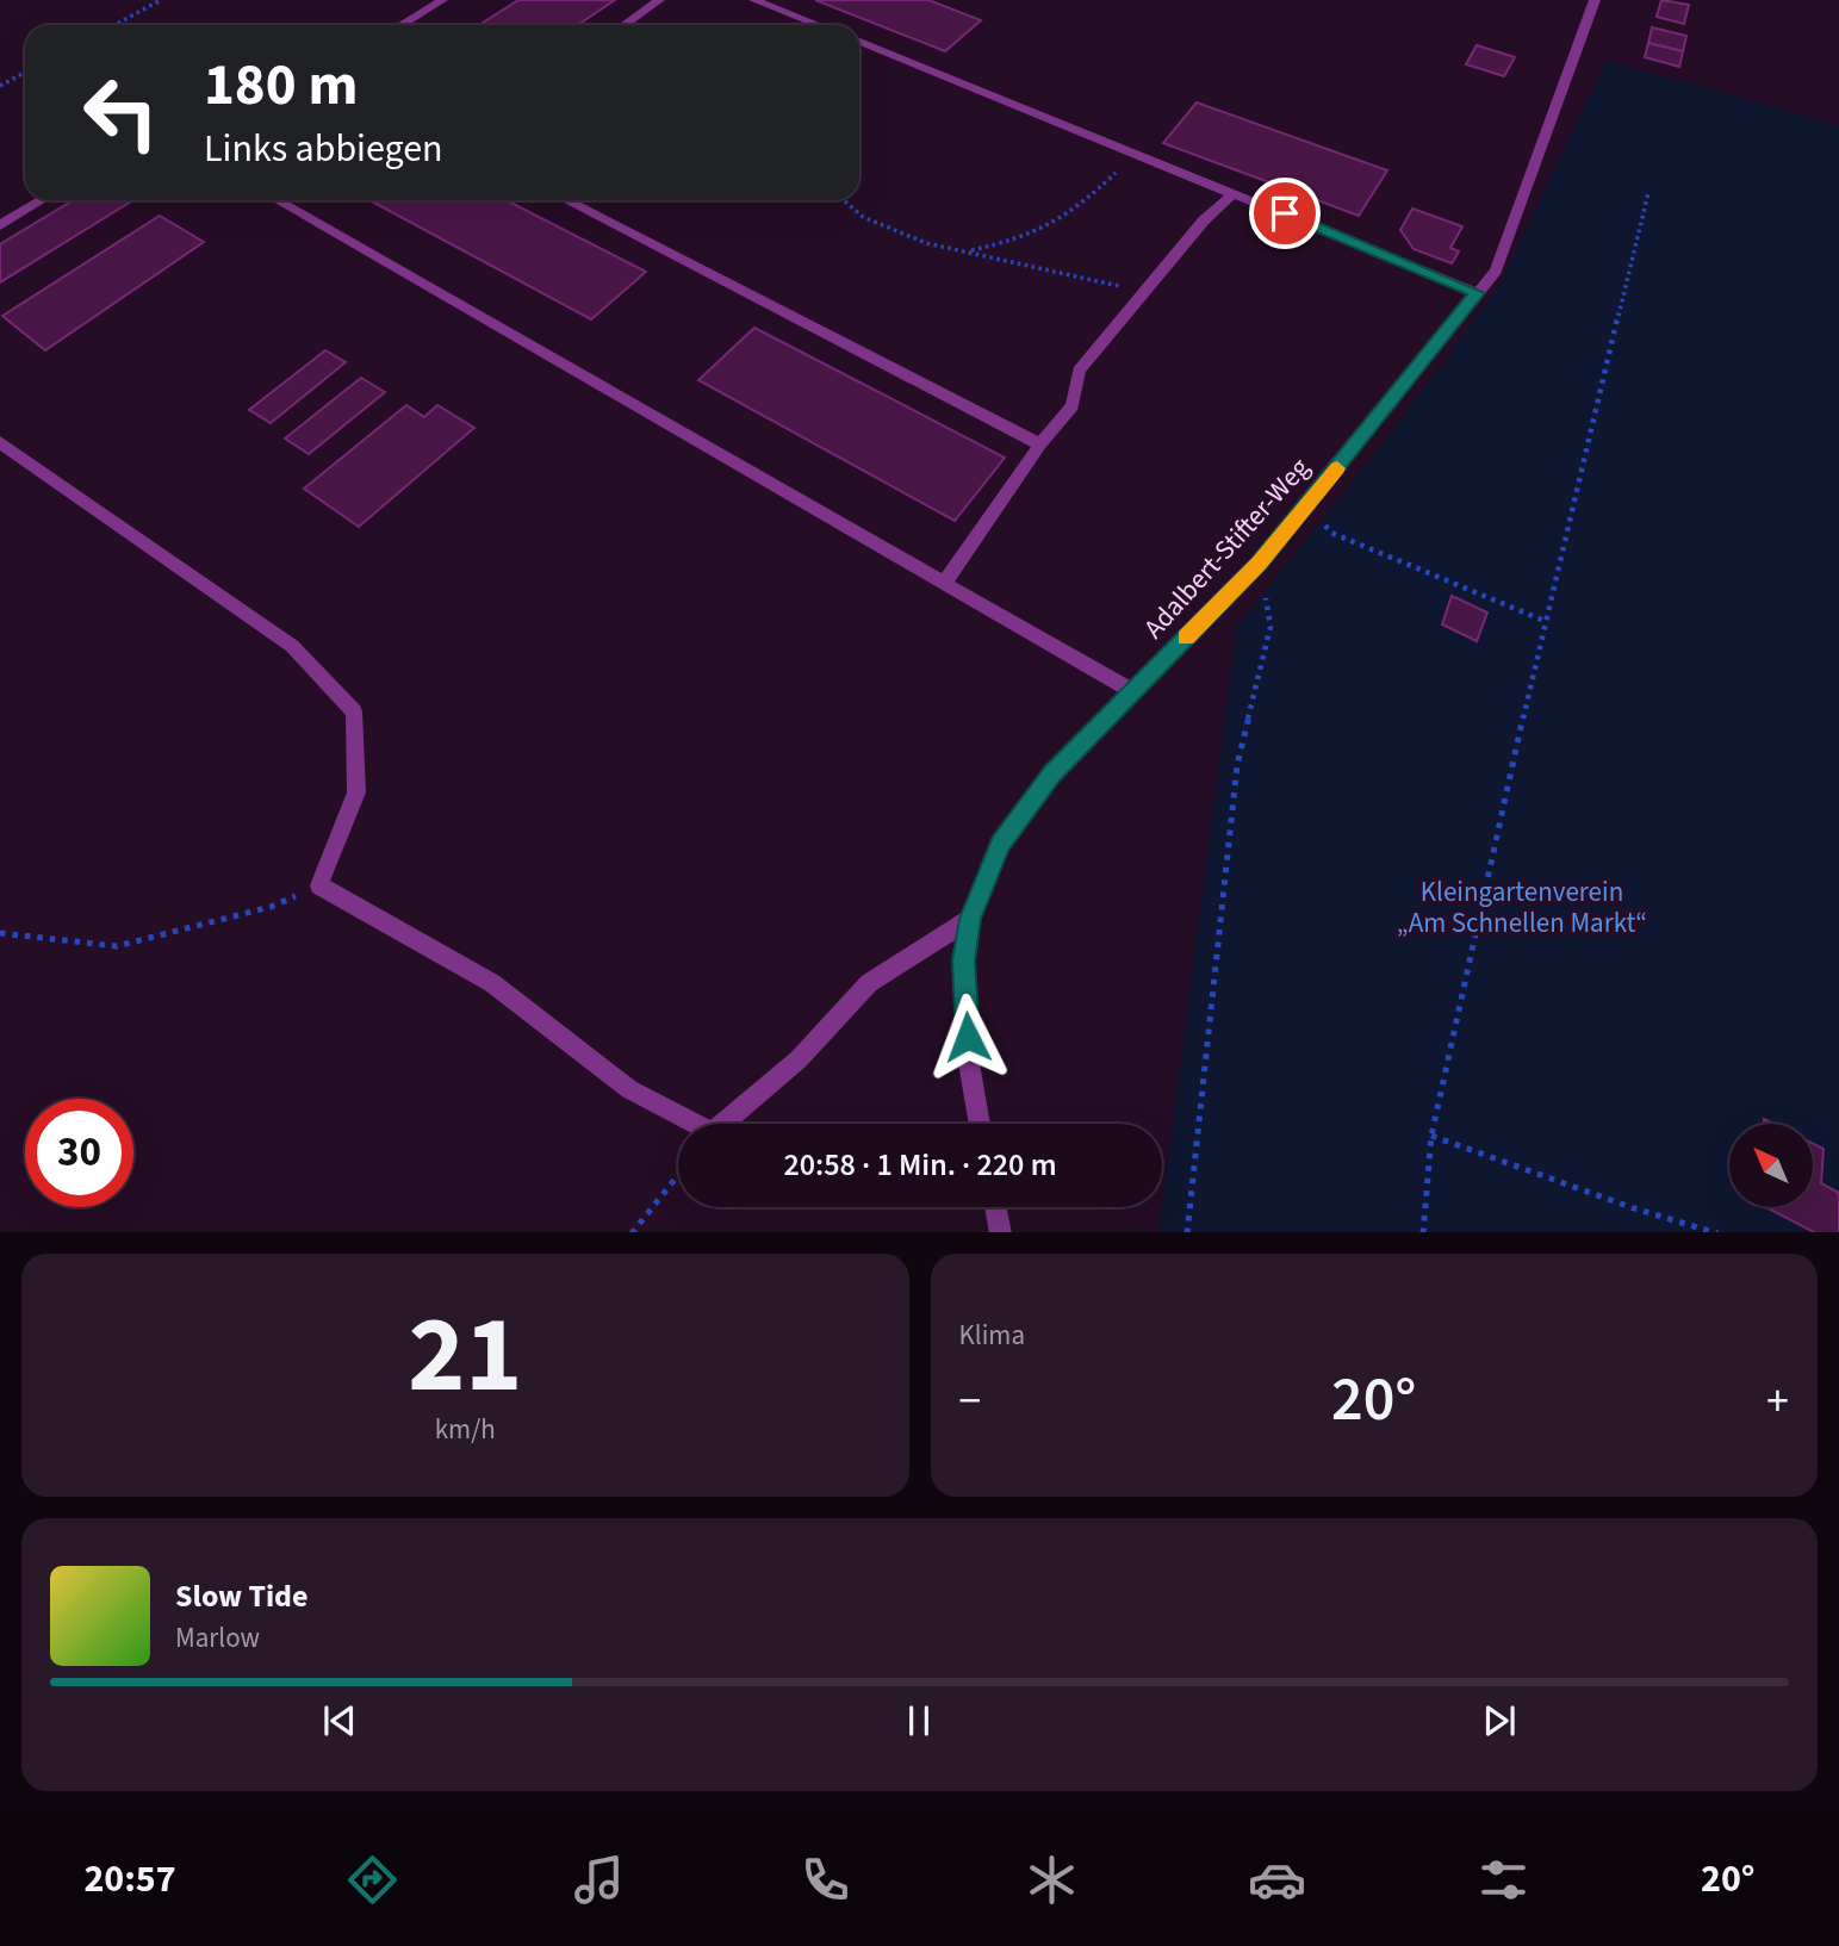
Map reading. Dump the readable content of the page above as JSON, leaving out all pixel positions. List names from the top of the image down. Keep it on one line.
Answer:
{"streets":{"street":["Adalbert-Stifter-Weg"]},"parks":["Kleingartenverein „Am Schnellen Markt“"],"north":"top left","page":{"turn":["180 m","Links abbiegen"],"limit":"30","trip":"20:58 · 1 Min. · 220 m","tile":[["21","km/h"],"Klima"],"heat":["−","20°","+"],"song":["Slow Tide","Marlow"],"tabs":["20:57","20°"]}}
